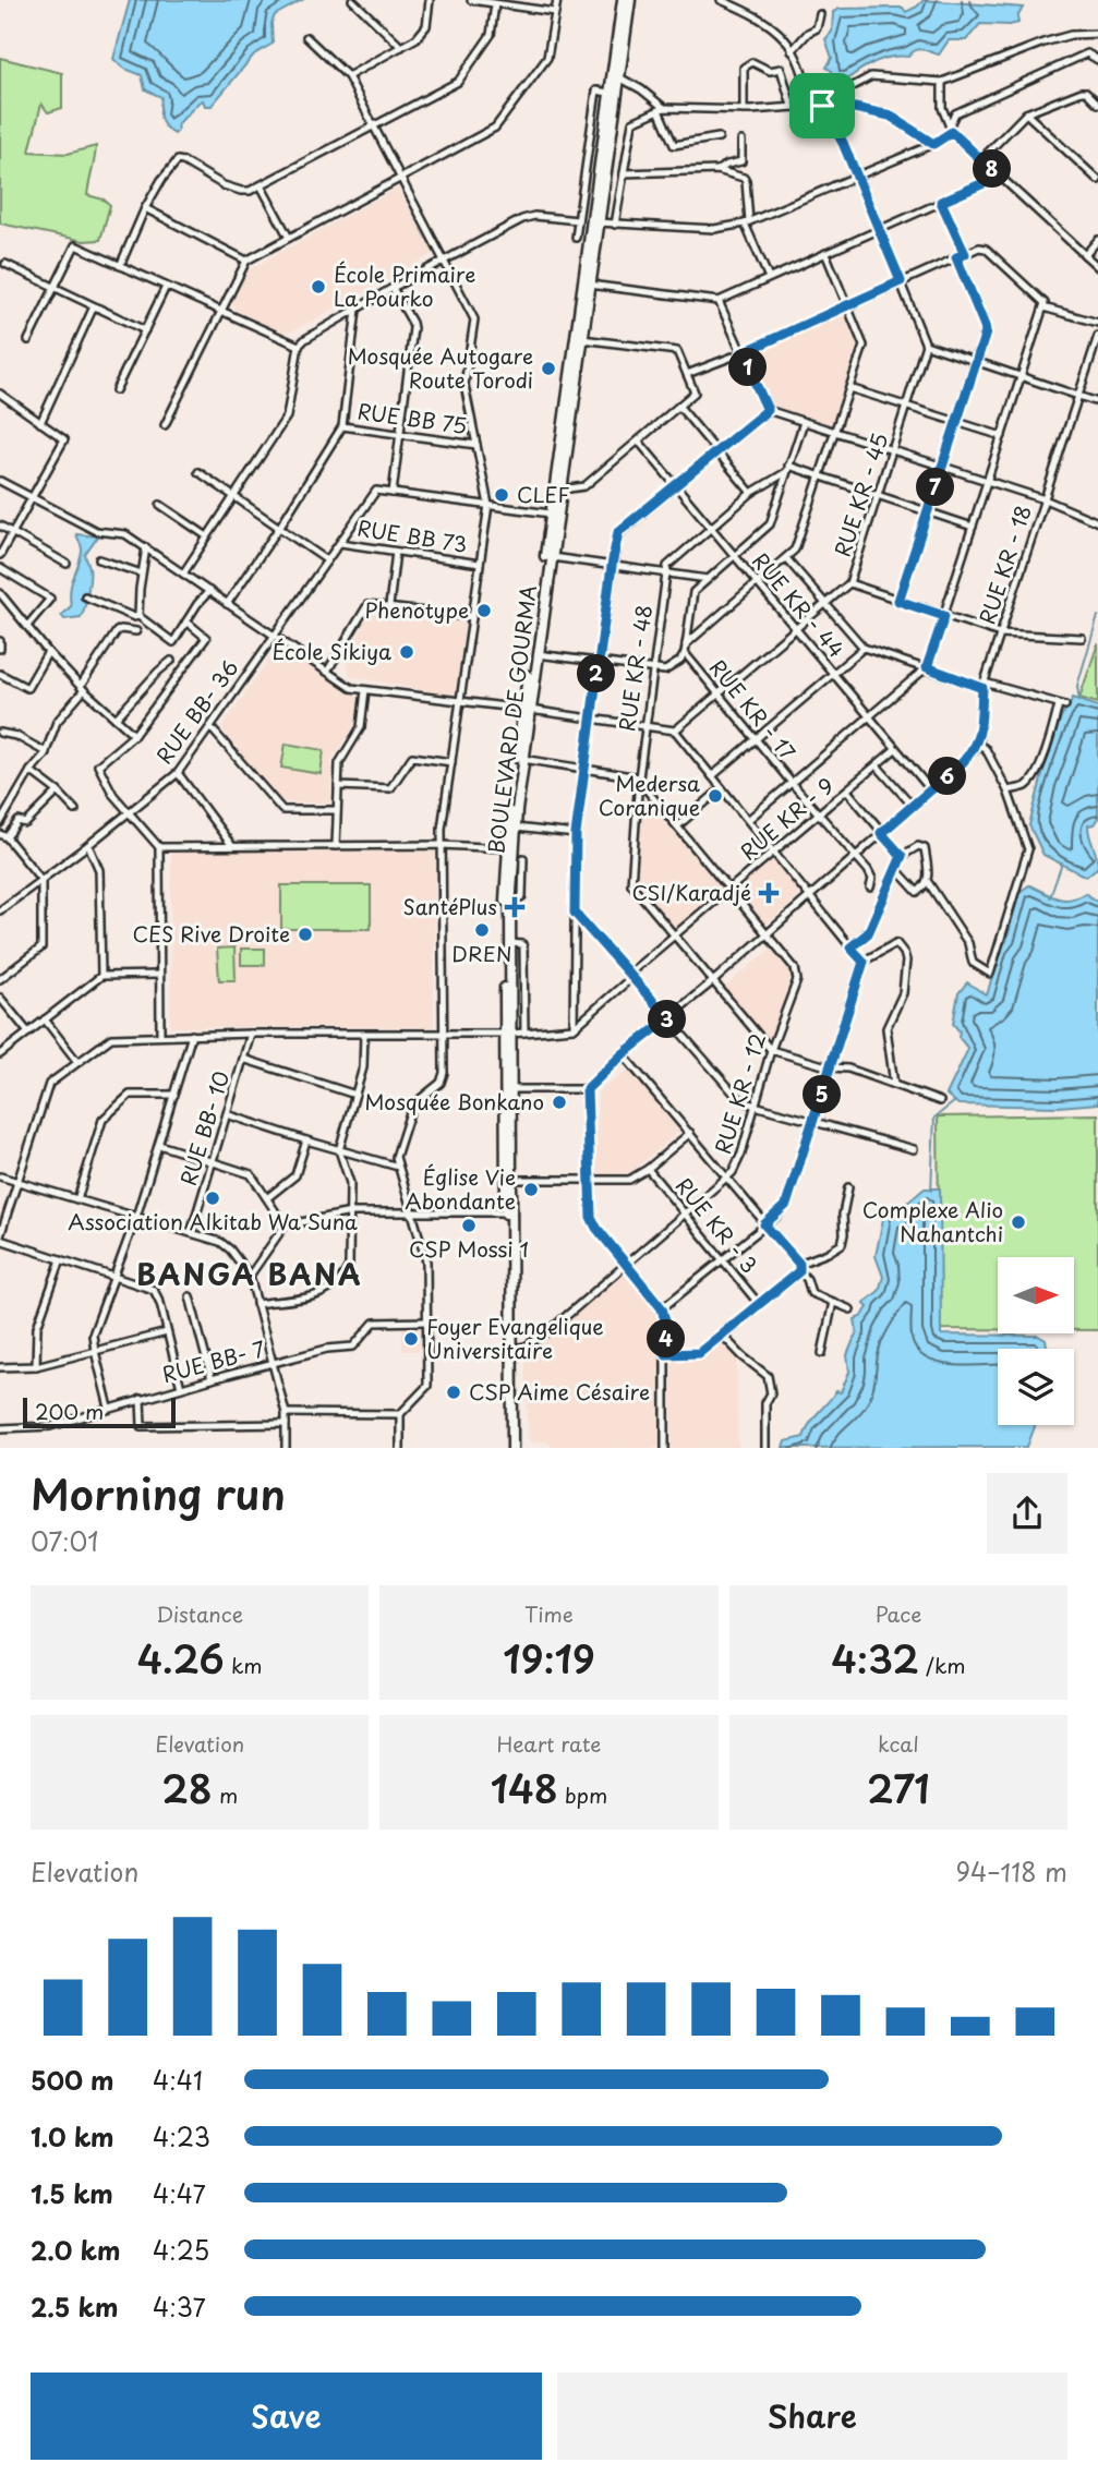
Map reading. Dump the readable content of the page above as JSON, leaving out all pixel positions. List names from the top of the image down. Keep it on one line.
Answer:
{"streets":{"highway":["BOULEVARD DE GOURMA"],"street":["RUE BB 75","RUE KR - 45","RUE BB 73","RUE KR - 18","RUE KR - 44","RUE KR - 48","RUE KR - 17","RUE BB- 36","RUE KR - 9","RUE KR - 12","RUE BB- 10","RUE KR - 3","RUE BB- 7"]},"crossings":[["RUE KR - 45","RUE KR - 44"],["RUE KR - 45","RUE KR - 17"],["RUE BB 73","RUE BB- 36"],["RUE KR - 44","RUE KR - 48"],["RUE KR - 44","RUE KR - 9"],["RUE KR - 48","RUE KR - 9"],["RUE KR - 48","RUE KR - 12"],["RUE KR - 17","RUE KR - 9"],["BOULEVARD DE GOURMA","RUE KR - 12"],["RUE KR - 12","RUE KR - 3"]],"districts":["BANGA BANA"],"places":{"other":["École Primaire La Pourko","Mosquée Autogare Route Torodi","CLEF","Phenotype","École Sikiya","Medersa Coranique","DREN","CES Rive Droite","Mosquée Bonkano","Église Vie Abondante","Association Alkitab Wa Suna","Complexe Alio Nahantchi","CSP Mossi 1","Foyer Evangelique Universitaire","CSP Aime Césaire"],"health":["CSI/Karadjé","SantéPlus"]},"scale_bar":"200 m","north":"right","page":{"pins":["8","1","7","2","6","3","5","4"],"scale":"200 m","heading":["Morning run","07:01"],"stats":[["Distance","4.26 km"],["Time","19:19"],["Pace","4:32 /km"],["Elevation","28 m"],["Heart rate","148 bpm"],["kcal","271"]],"chart":["Elevation","94–118 m"],"list":[{"name":"500 m","note":"4:41"},{"name":"1.0 km","note":"4:23"},{"name":"1.5 km","note":"4:47"},{"name":"2.0 km","note":"4:25"},{"name":"2.5 km","note":"4:37"}],"buttons":["Save","Share"]}}
